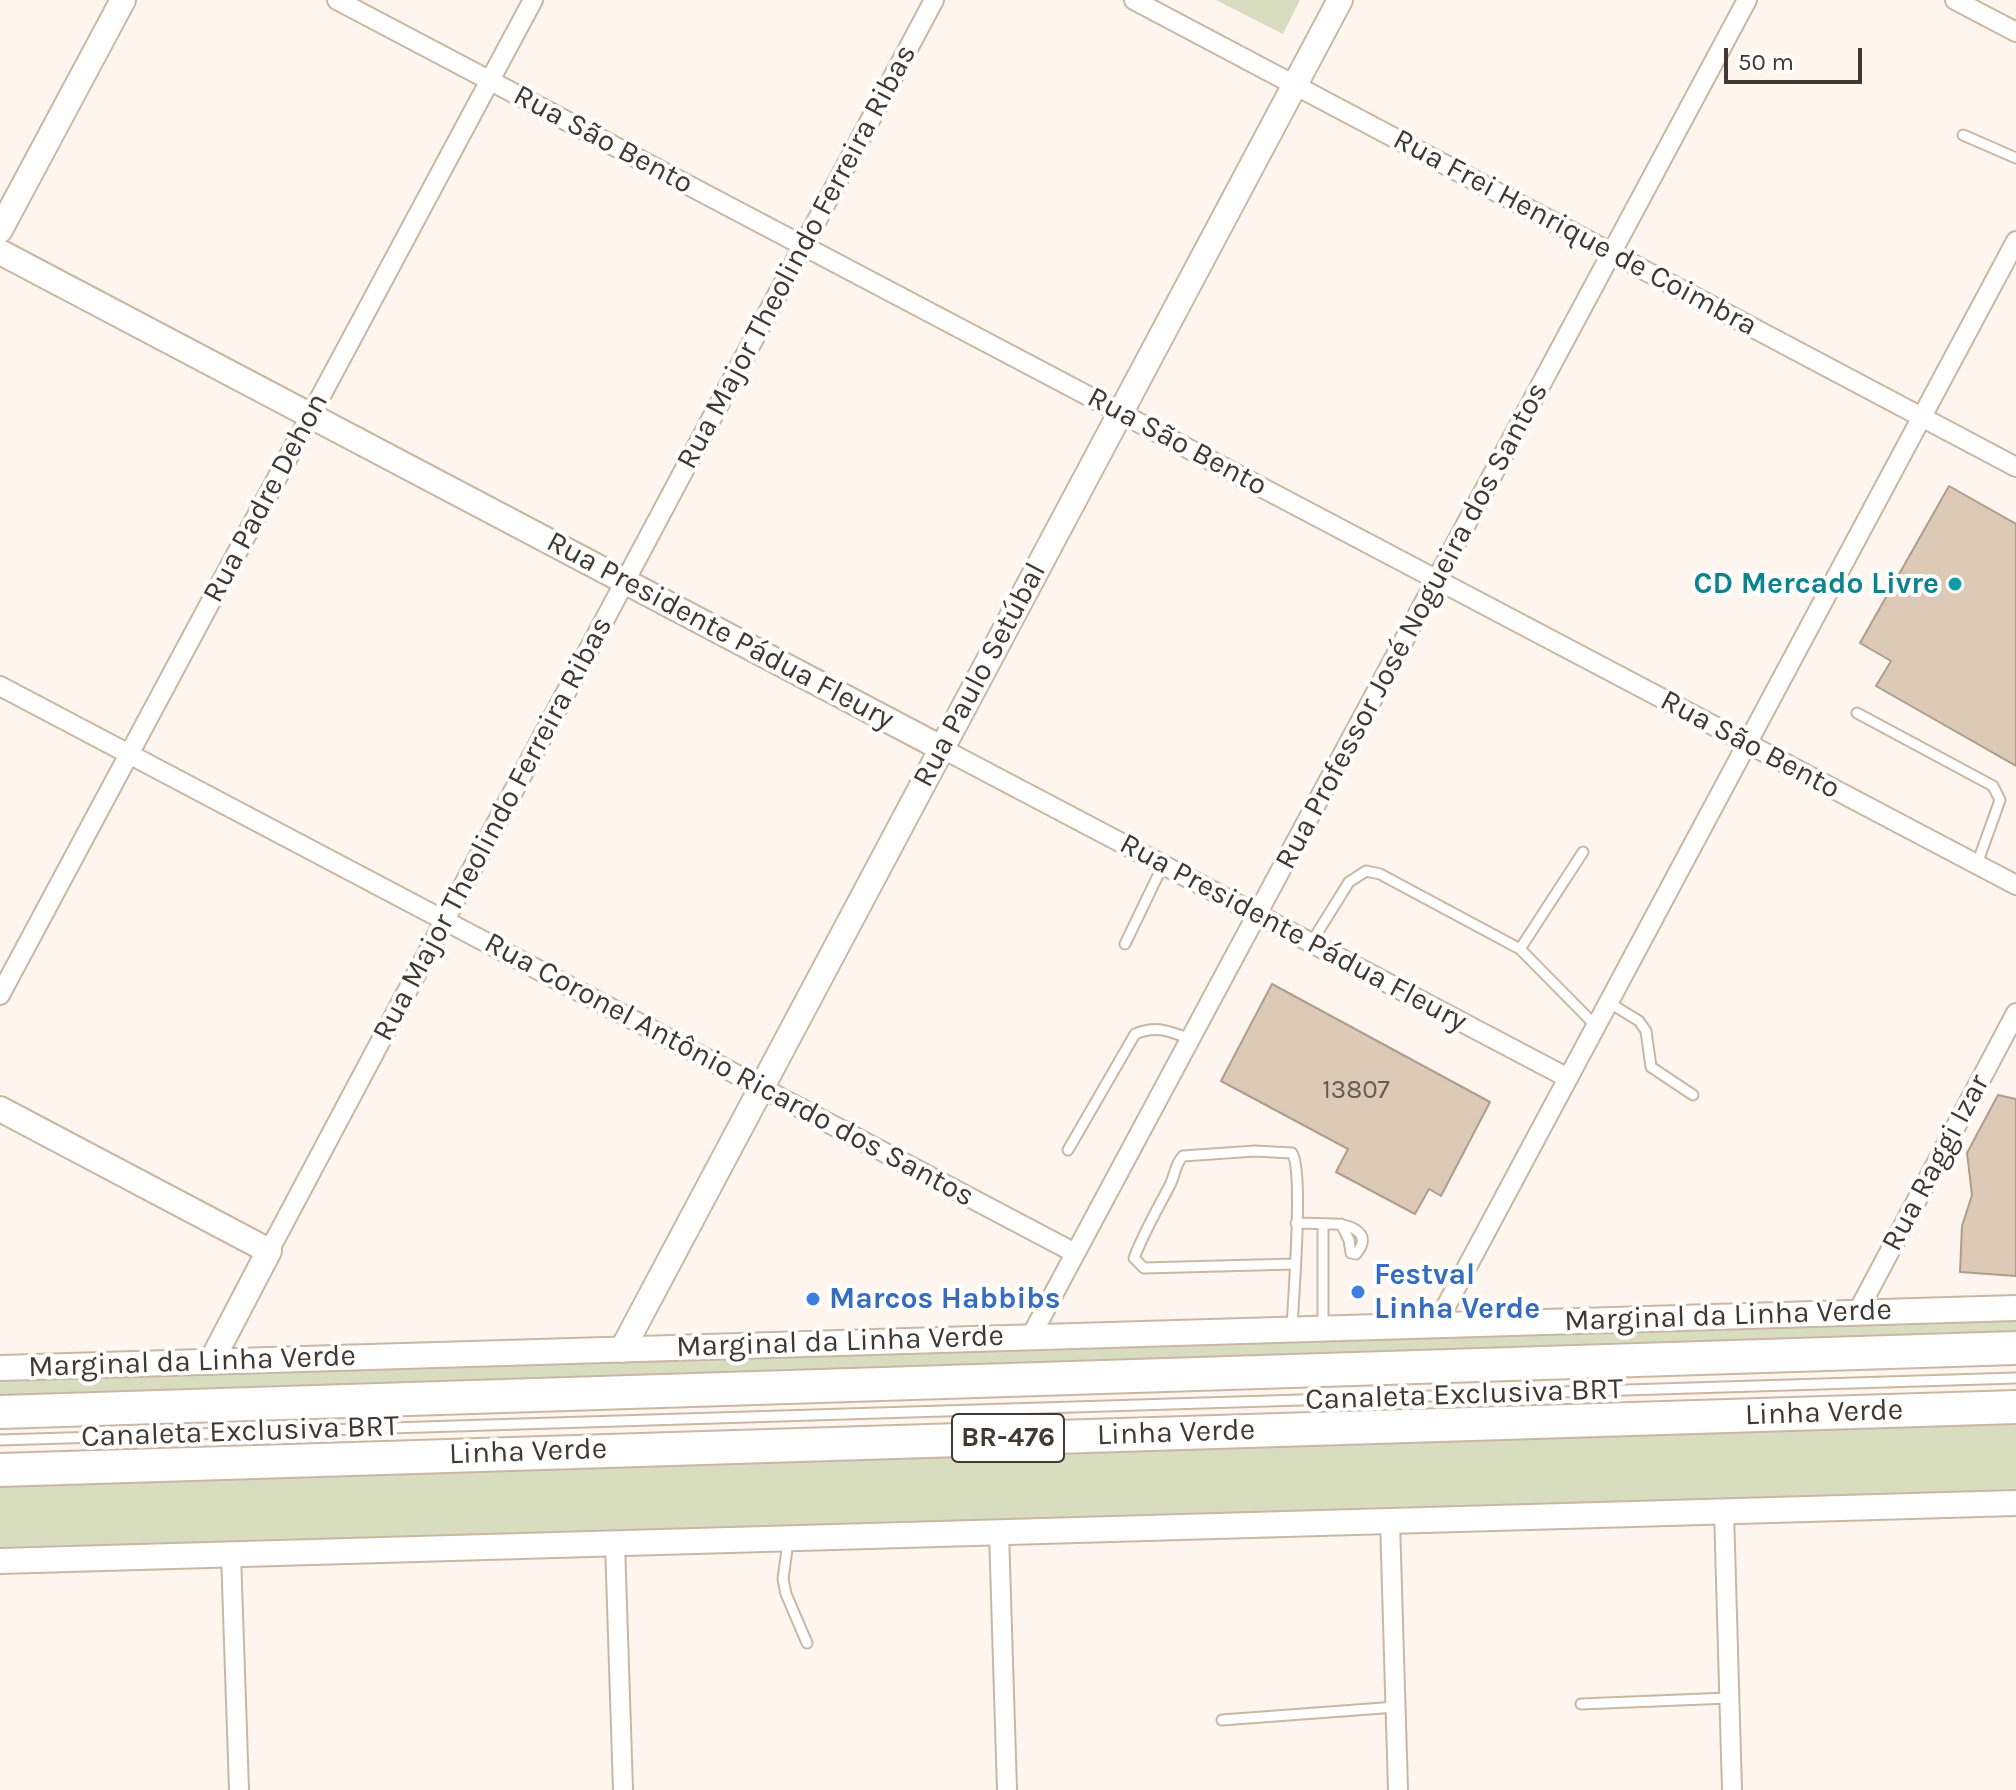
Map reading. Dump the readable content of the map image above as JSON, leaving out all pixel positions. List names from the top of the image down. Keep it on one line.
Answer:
{"streets":{"highway":["Linha Verde","BR-476"],"main road":["Rua Major Theolindo Ferreira Ribas","Rua Presidente Pádua Fleury","Rua Paulo Setúbal","Marginal da Linha Verde"],"street":["Rua São Bento","Rua Frei Henrique de Coimbra","Rua Padre Dehon","Rua Professor José Nogueira dos Santos","Rua Coronel Antônio Ricardo dos Santos","Rua Raggi Izar"],"lane":["Canaleta Exclusiva BRT"]},"crossings":[["Rua São Bento","Rua Major Theolindo Ferreira Ribas"],["Rua São Bento","Rua Padre Dehon"],["Rua São Bento","Rua Professor José Nogueira dos Santos"],["Rua São Bento","Rua Paulo Setúbal"],["Rua Frei Henrique de Coimbra","Rua Professor José Nogueira dos Santos"],["Rua Frei Henrique de Coimbra","Rua Paulo Setúbal"],["Rua Major Theolindo Ferreira Ribas","Rua Presidente Pádua Fleury"],["Rua Major Theolindo Ferreira Ribas","Rua Coronel Antônio Ricardo dos Santos"],["Rua Major Theolindo Ferreira Ribas","Marginal da Linha Verde"],["Rua Padre Dehon","Rua Presidente Pádua Fleury"],["Rua Padre Dehon","Rua Coronel Antônio Ricardo dos Santos"],["Rua Professor José Nogueira dos Santos","Rua Presidente Pádua Fleury"],["Rua Professor José Nogueira dos Santos","Rua Coronel Antônio Ricardo dos Santos"],["Rua Professor José Nogueira dos Santos","Marginal da Linha Verde"],["Rua Presidente Pádua Fleury","Rua Paulo Setúbal"],["Rua Paulo Setúbal","Rua Coronel Antônio Ricardo dos Santos"],["Rua Paulo Setúbal","Marginal da Linha Verde"],["Rua Raggi Izar","Marginal da Linha Verde"]],"places":["CD Mercado Livre","Festval Linha Verde","Marcos Habbibs"],"house_numbers":["13807"],"scale_bar":"50 m"}
